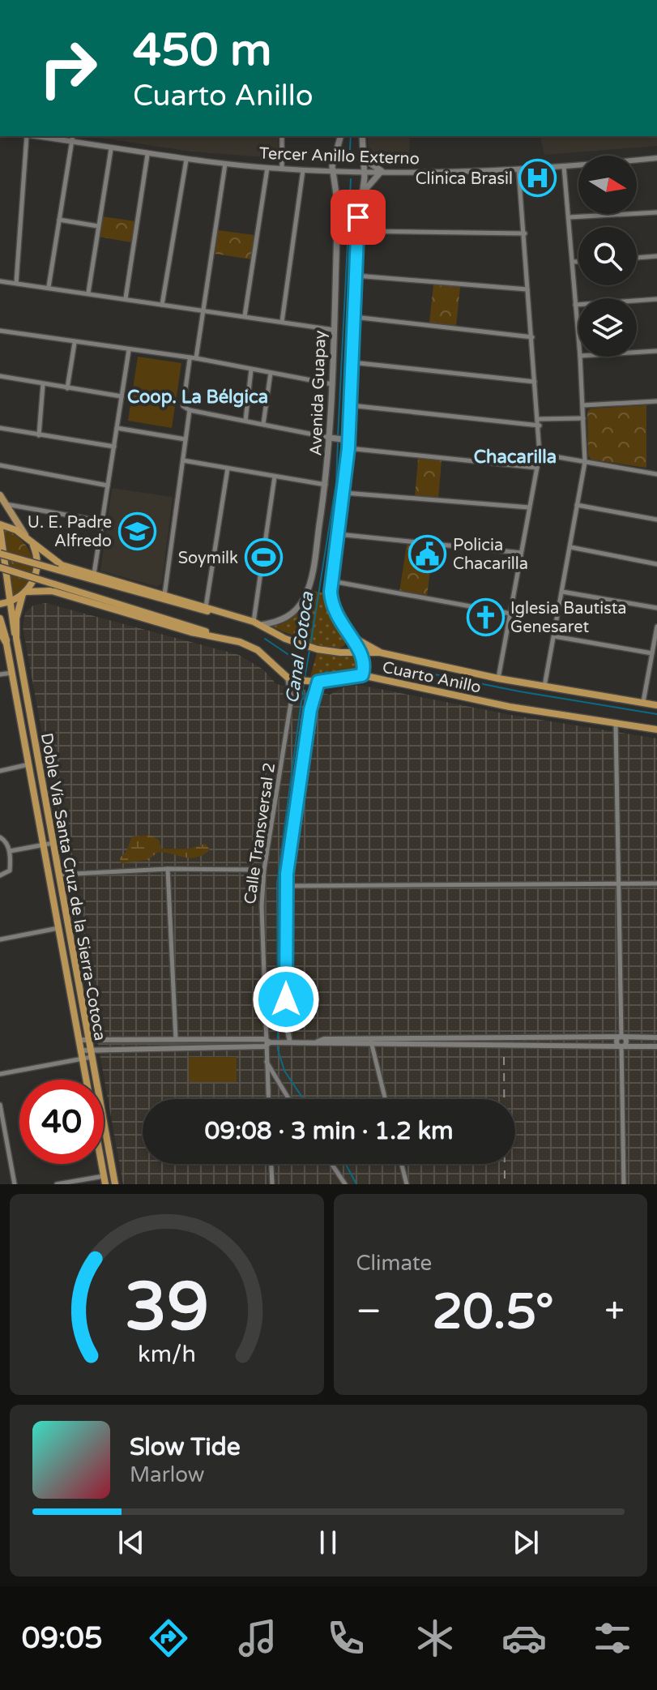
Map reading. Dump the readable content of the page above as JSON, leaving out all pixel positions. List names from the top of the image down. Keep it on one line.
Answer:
{"streets":{"highway":["Cuarto Anillo","Doble Vía Santa Cruz de la Sierra-Cotoca"],"main road":["Avenida Guapay"],"street":["Tercer Anillo Externo","Calle Transversal 2"]},"crossings":[["Tercer Anillo Externo","Avenida Guapay"],["Avenida Guapay","Cuarto Anillo"],["Cuarto Anillo","Calle Transversal 2"],["Cuarto Anillo","Doble Vía Santa Cruz de la Sierra-Cotoca"]],"districts":["Coop. La Bélgica","Chacarilla"],"water":["Canal Cotoca"],"places":{"hospital":["Clinica Brasil"],"school or university":["U. E. Padre Alfredo"],"public building":["Policia Chacarilla"],"sports":["Soymilk"],"church":["Iglesia Bautista Genesaret"]},"north":"right","page":{"turn":["450 m","Cuarto Anillo"],"limit":"40","trip":"09:08 · 3 min · 1.2 km","tile":"Climate","heat":["−","20.5°","+"],"song":["Slow Tide","Marlow"],"tabs":"09:05","gauge":["39","km/h"]}}
